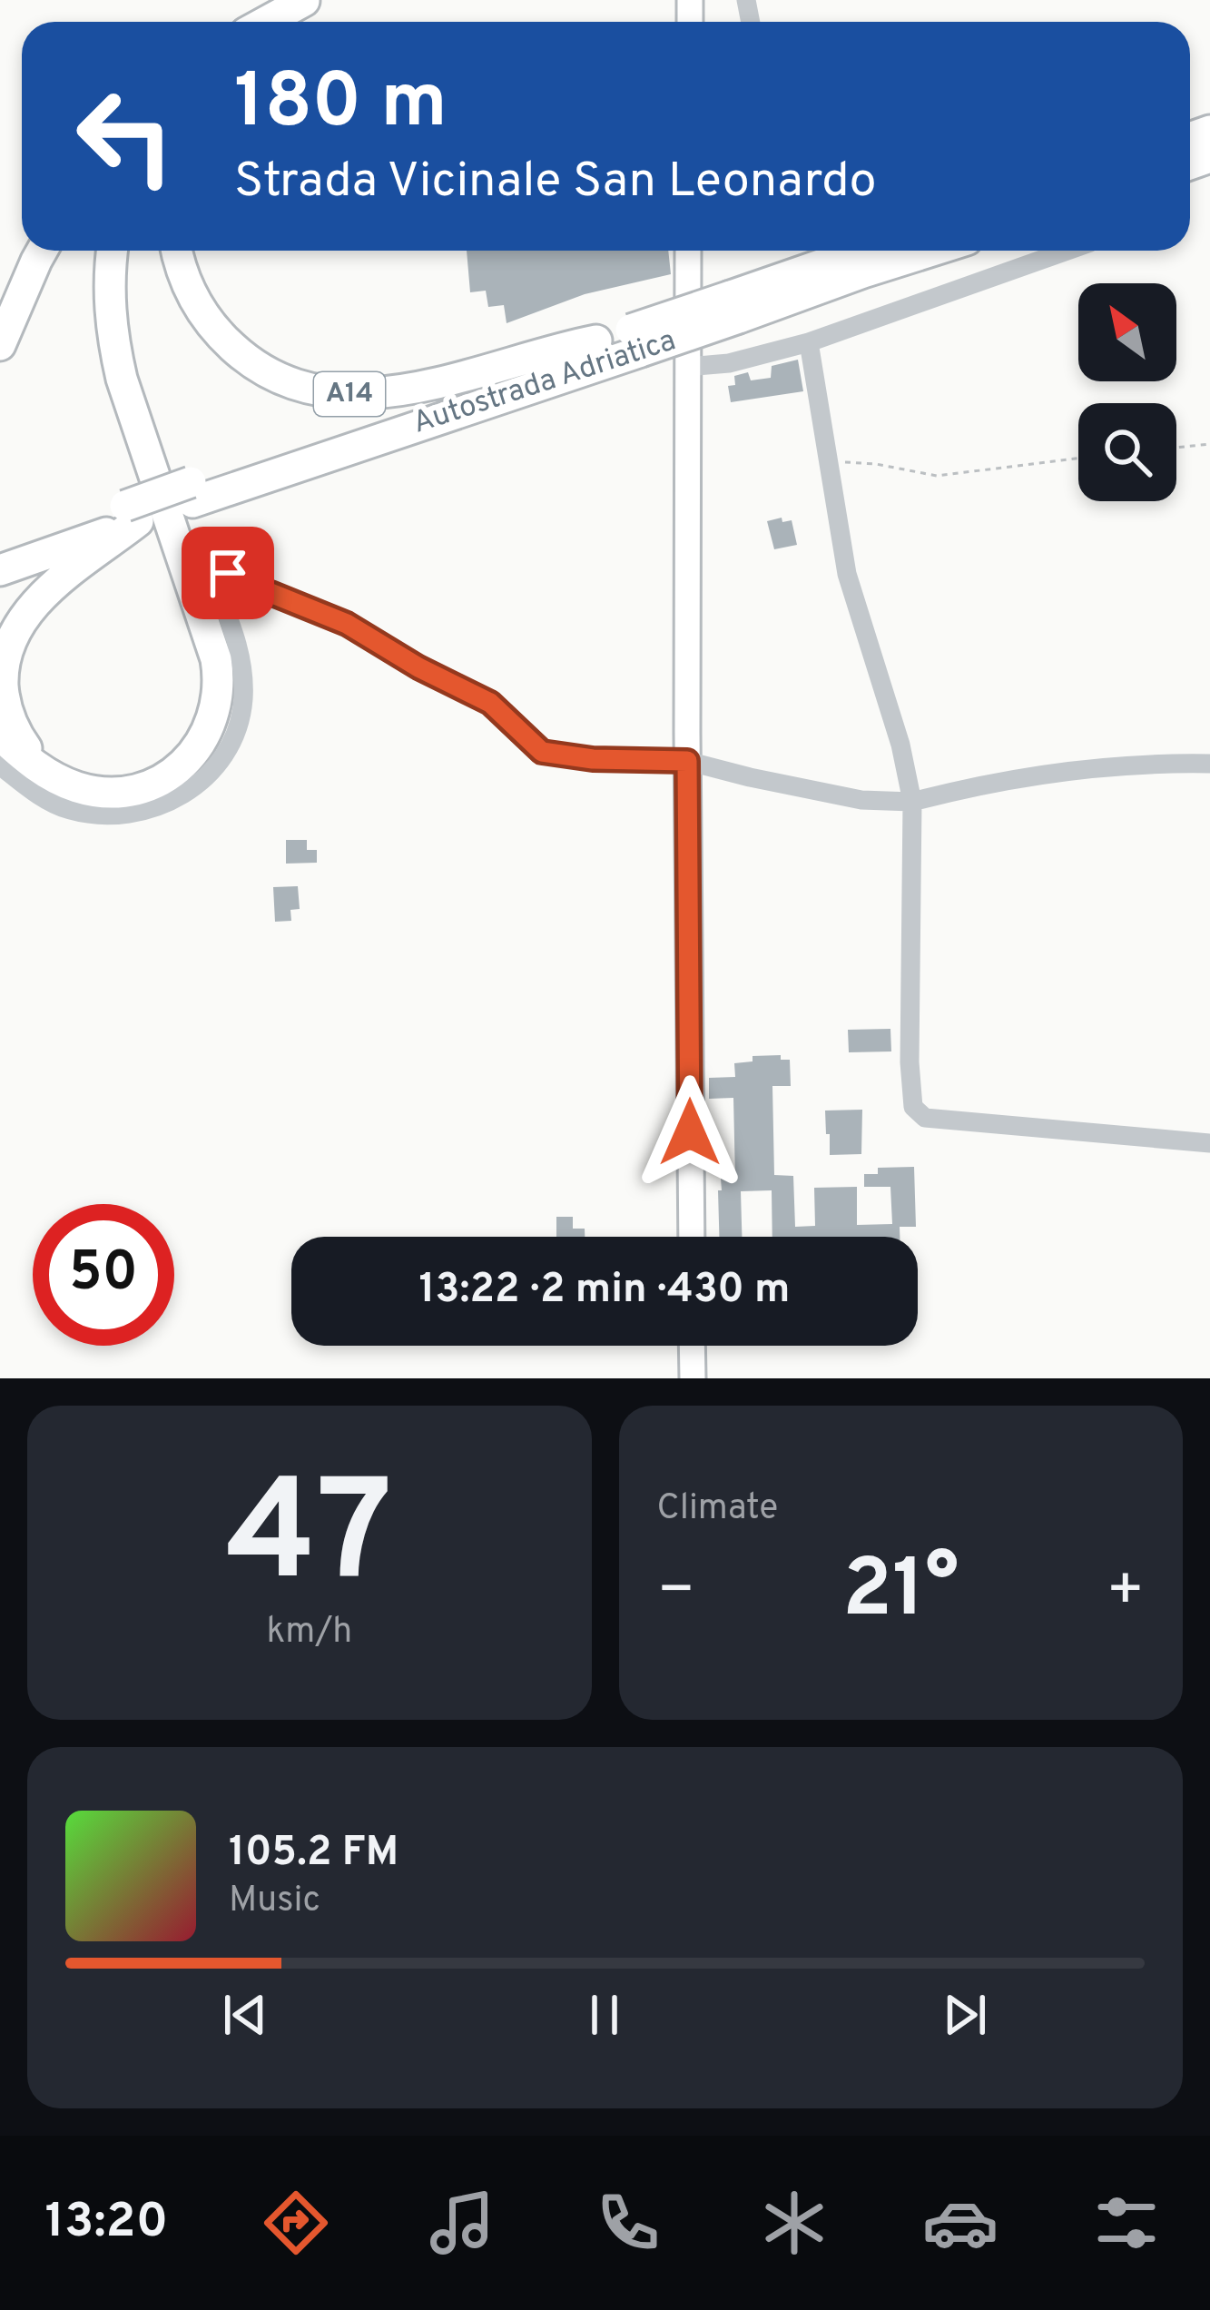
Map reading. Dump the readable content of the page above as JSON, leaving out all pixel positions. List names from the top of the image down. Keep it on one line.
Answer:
{"streets":{"highway":["Autostrada Adriatica","A14"]},"crossings":[["Autostrada Adriatica","A14"]],"north":"top left","page":{"turn":["180 m","Strada Vicinale San Leonardo"],"limit":"50","trip":"13:22 · 2 min · 430 m","tile":[["47","km/h"],"Climate"],"heat":["−","21°","+"],"song":["105.2 FM","Music"],"tabs":"13:20"}}
